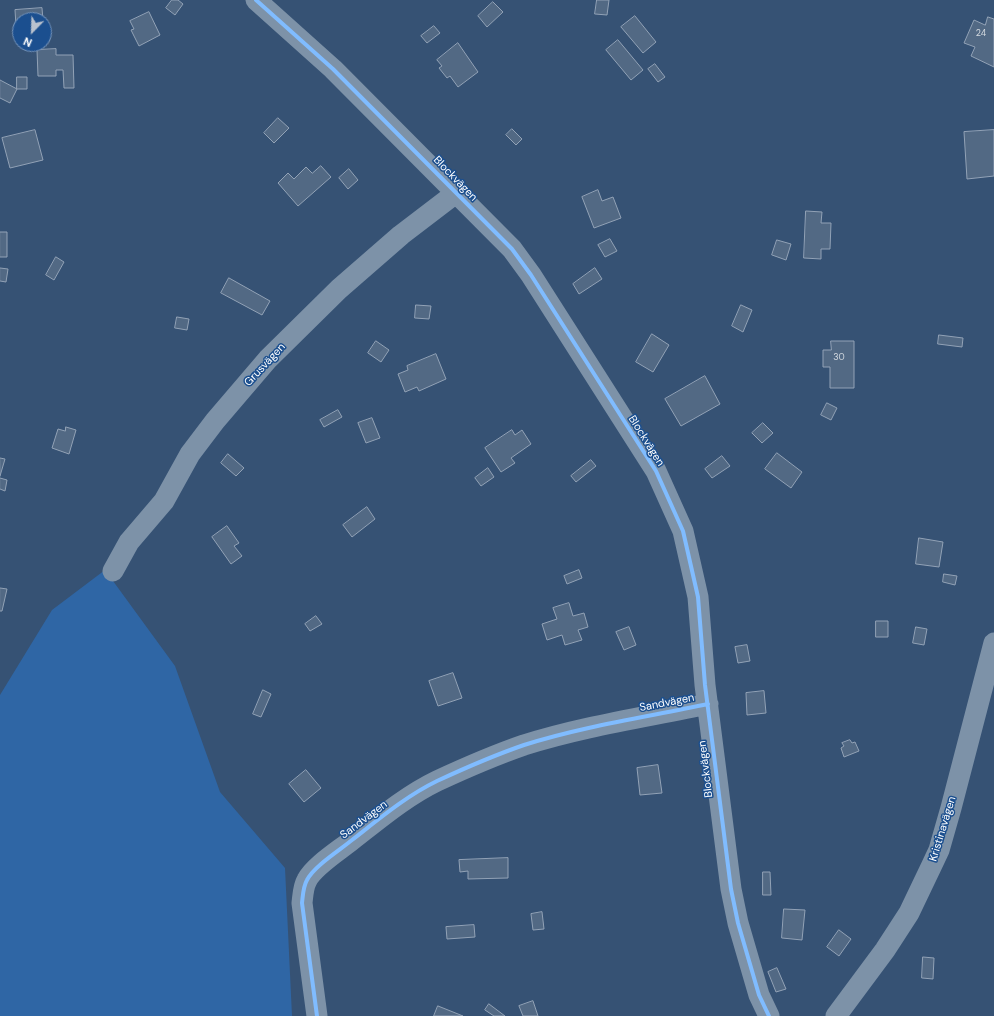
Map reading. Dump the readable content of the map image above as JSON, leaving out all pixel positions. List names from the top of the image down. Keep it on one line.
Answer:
{"streets":{"street":["Blockvägen","Grusvägen","Sandvägen","Kristinavägen"]},"crossings":[["Blockvägen","Grusvägen"],["Blockvägen","Sandvägen"]],"house_numbers":["24","30"],"north":"bottom left"}
